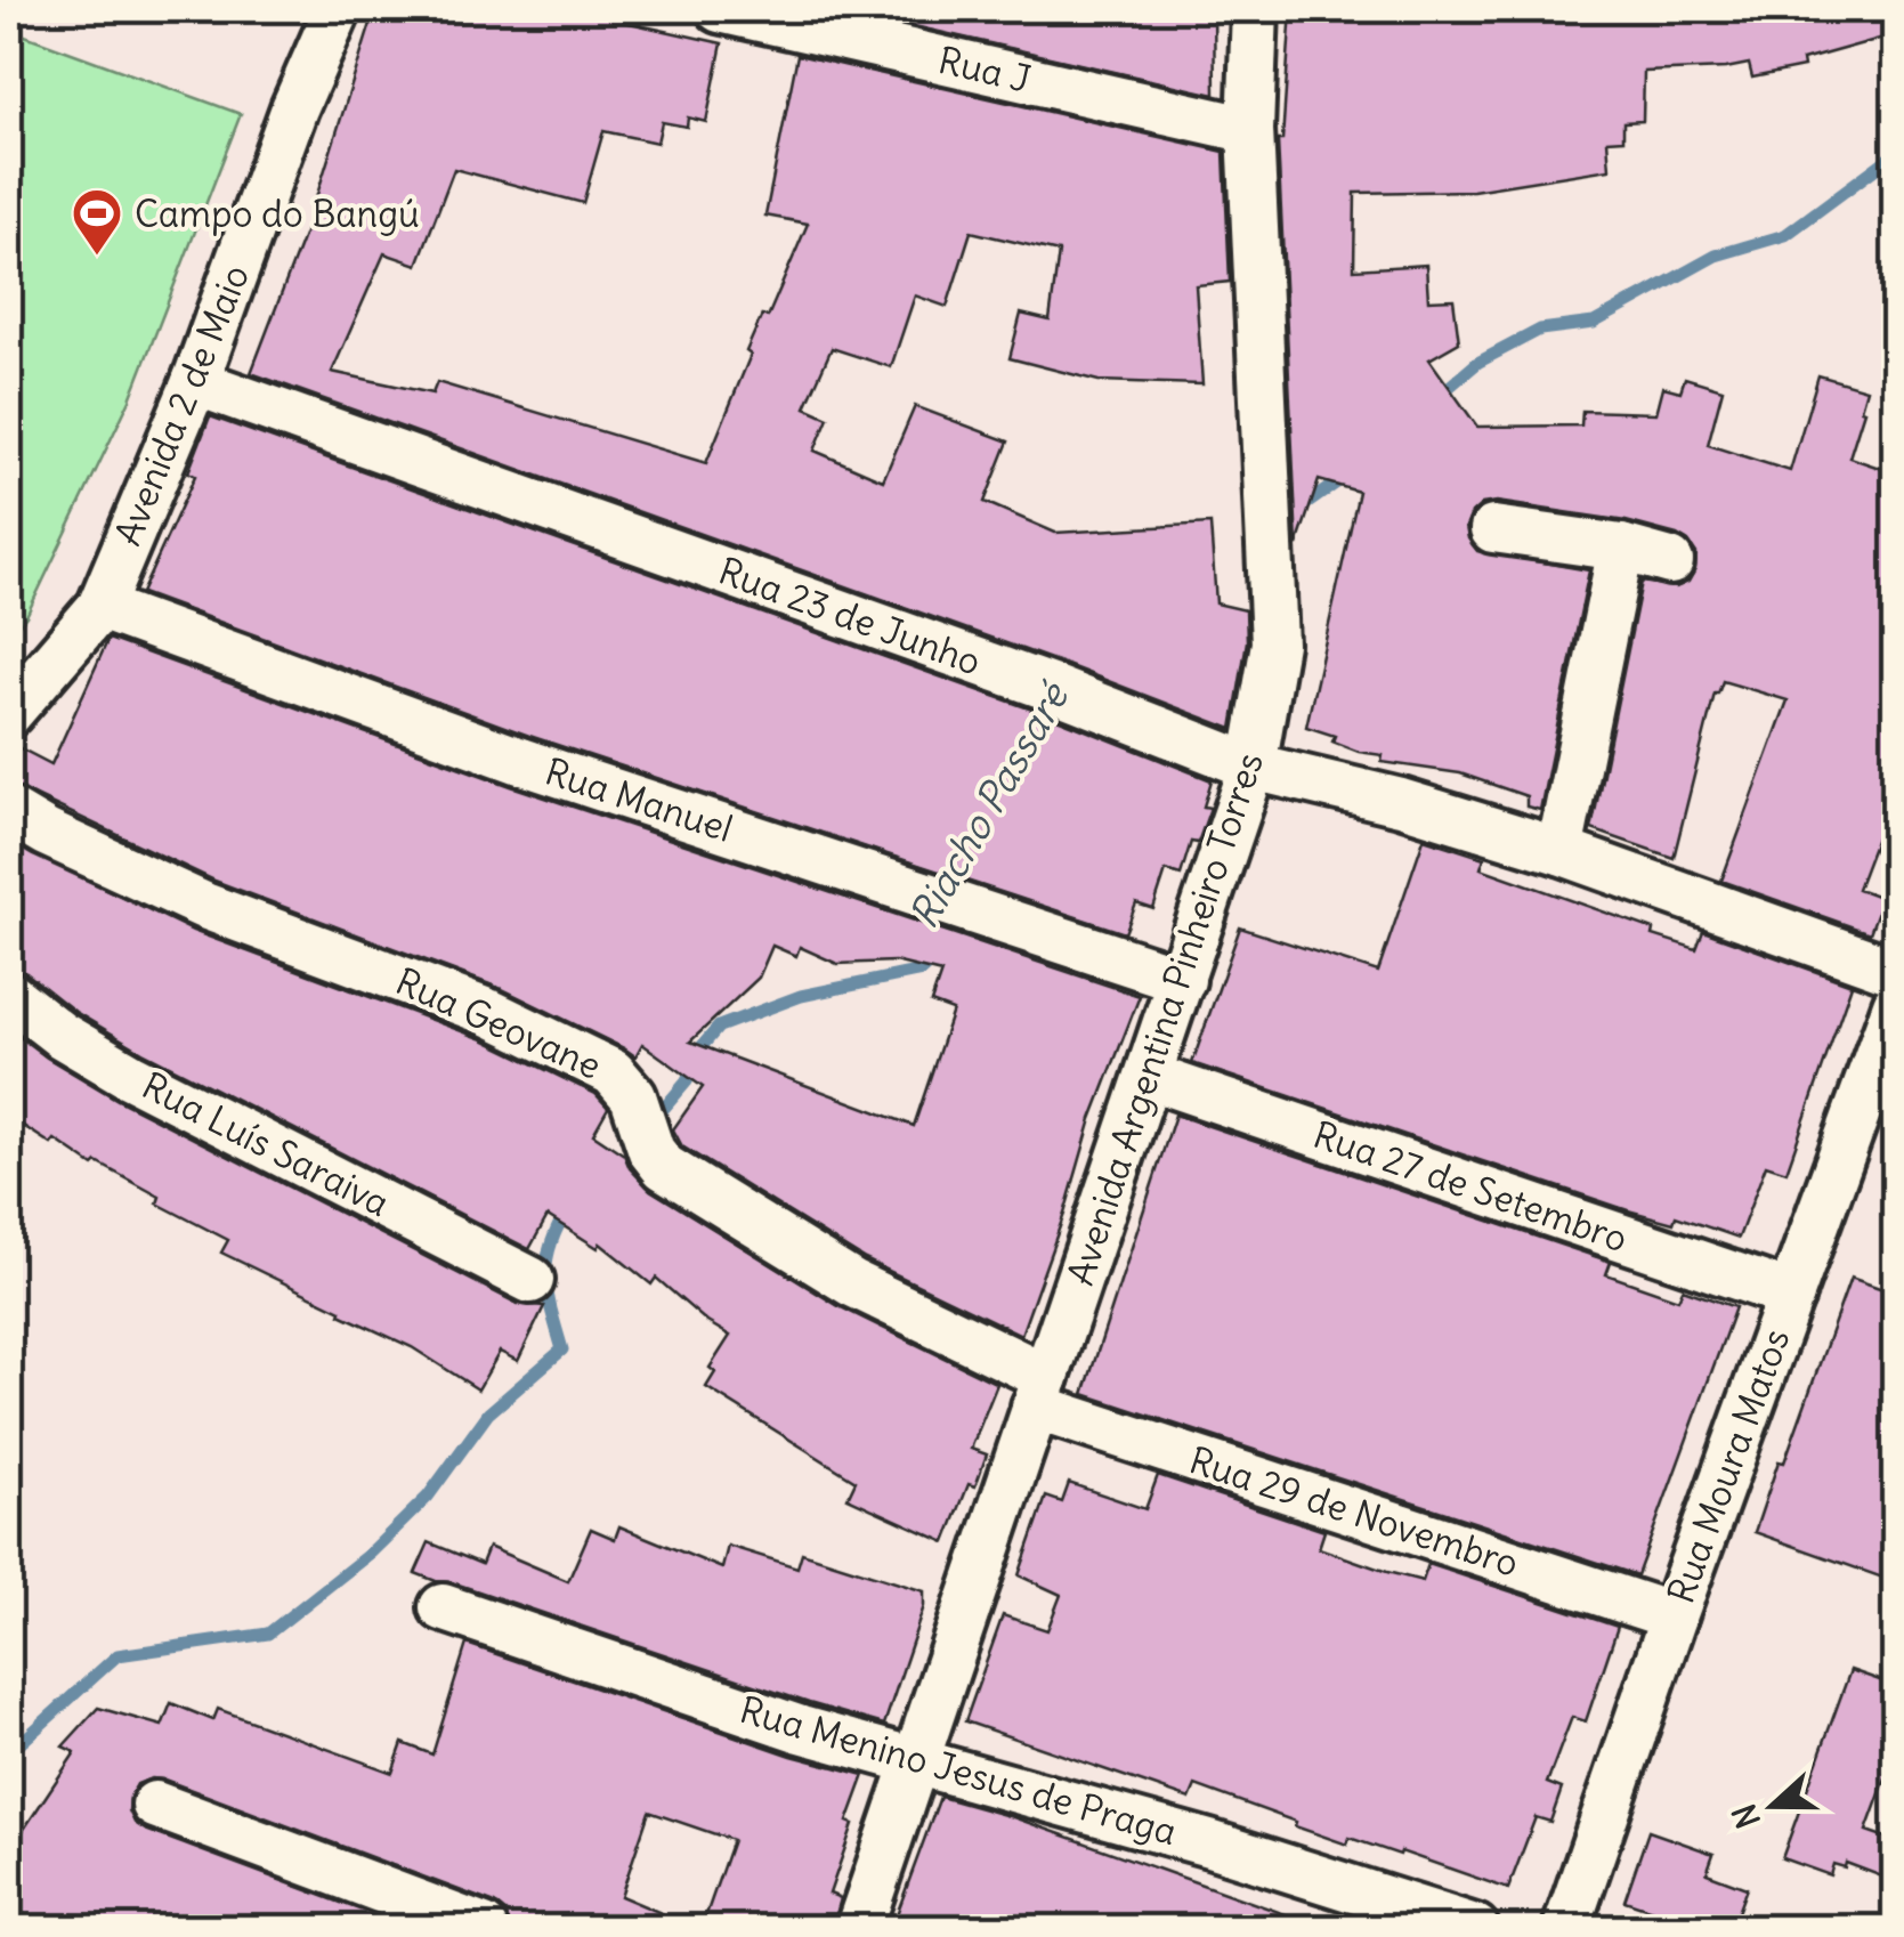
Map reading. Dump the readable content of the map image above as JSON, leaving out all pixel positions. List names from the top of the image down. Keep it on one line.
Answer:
{"streets":{"street":["Rua J","Avenida 2 de Maio","Rua 23 de Junho","Rua Manuel","Avenida Argentina Pinheiro Torres","Rua Geovane","Rua Luís Saraiva","Rua 27 de Setembro","Rua Moura Matos","Rua 29 de Novembro","Rua Menino Jesus de Praga"]},"crossings":[["Rua J","Avenida Argentina Pinheiro Torres"],["Avenida 2 de Maio","Rua 23 de Junho"],["Avenida 2 de Maio","Rua Manuel"],["Rua 23 de Junho","Avenida Argentina Pinheiro Torres"],["Rua Manuel","Avenida Argentina Pinheiro Torres"],["Avenida Argentina Pinheiro Torres","Rua Geovane"],["Avenida Argentina Pinheiro Torres","Rua 27 de Setembro"],["Avenida Argentina Pinheiro Torres","Rua 29 de Novembro"],["Avenida Argentina Pinheiro Torres","Rua Menino Jesus de Praga"],["Rua Geovane","Rua 29 de Novembro"],["Rua 27 de Setembro","Rua Moura Matos"],["Rua Moura Matos","Rua 29 de Novembro"]],"water":["Riacho Passaré"],"places":{"sports":["Campo do Bangú"]},"north":"left"}
